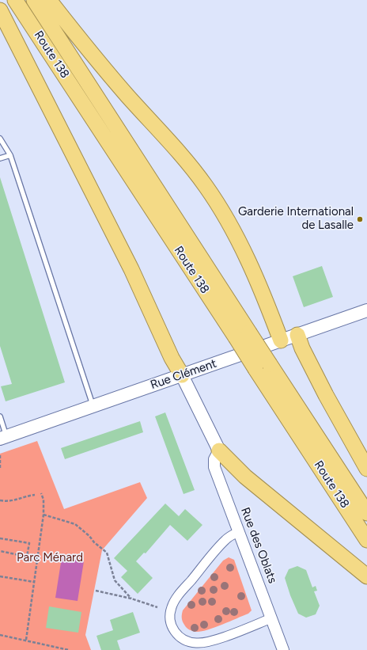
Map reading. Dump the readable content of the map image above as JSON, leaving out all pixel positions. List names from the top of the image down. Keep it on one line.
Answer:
{"streets":{"highway":["Route 138"],"main road":["Rue Clément"],"street":["Rue des Oblats"]},"parks":["Parc Ménard"],"places":["Garderie International de Lasalle"]}
